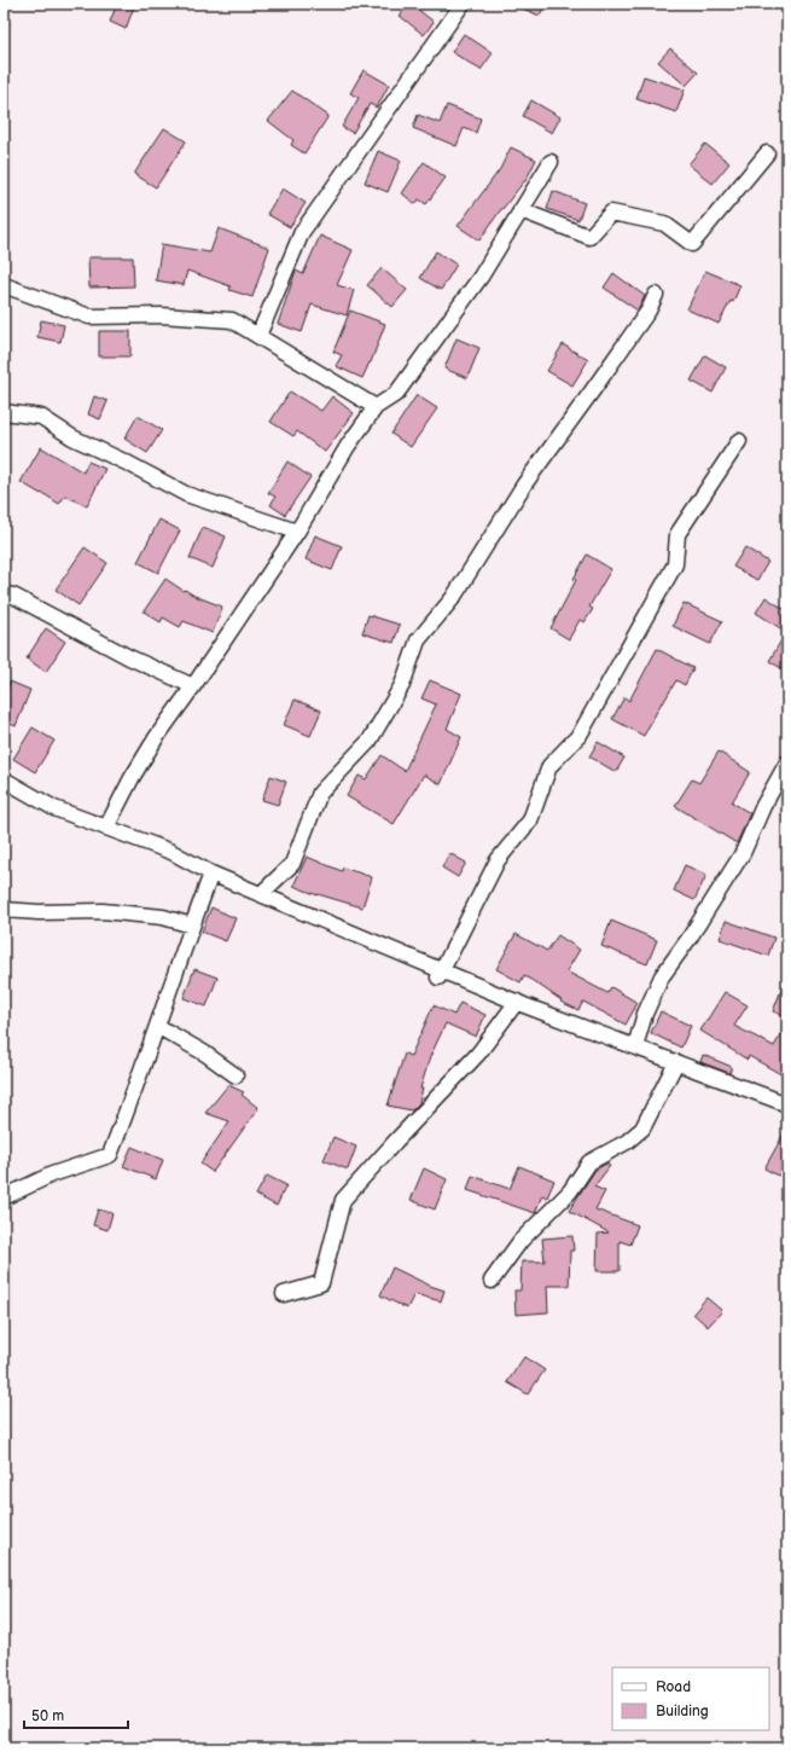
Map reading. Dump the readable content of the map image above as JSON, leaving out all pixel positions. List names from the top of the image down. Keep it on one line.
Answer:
{"legend":["Road","Building"],"scale_bar":"50 m"}
